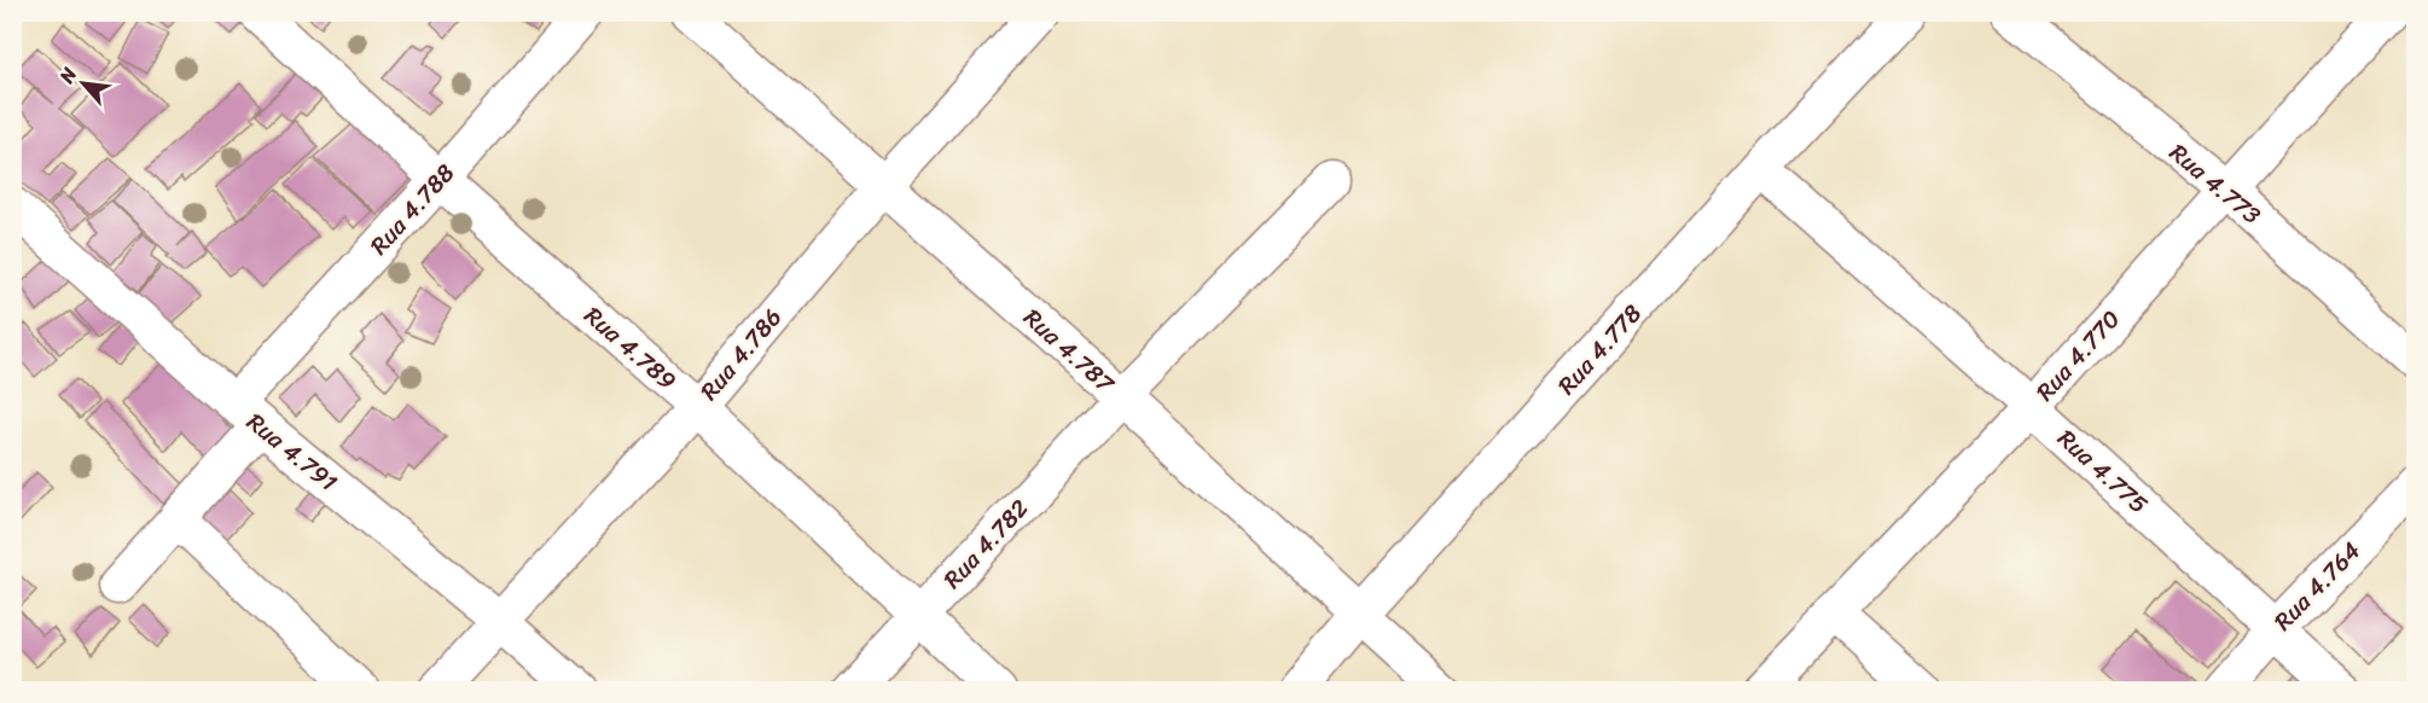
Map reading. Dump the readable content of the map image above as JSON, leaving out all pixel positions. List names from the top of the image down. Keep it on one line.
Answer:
{"streets":{"street":["Rua 4.773","Rua 4.788","Rua 4.789","Rua 4.778","Rua 4.787","Rua 4.786","Rua 4.770","Rua 4.791","Rua 4.775","Rua 4.782","Rua 4.764"]},"crossings":[["Rua 4.773","Rua 4.770"],["Rua 4.788","Rua 4.789"],["Rua 4.788","Rua 4.791"],["Rua 4.789","Rua 4.786"],["Rua 4.789","Rua 4.782"],["Rua 4.778","Rua 4.787"],["Rua 4.778","Rua 4.775"],["Rua 4.787","Rua 4.786"],["Rua 4.787","Rua 4.782"],["Rua 4.786","Rua 4.791"],["Rua 4.770","Rua 4.775"],["Rua 4.775","Rua 4.764"]],"north":"top left"}
